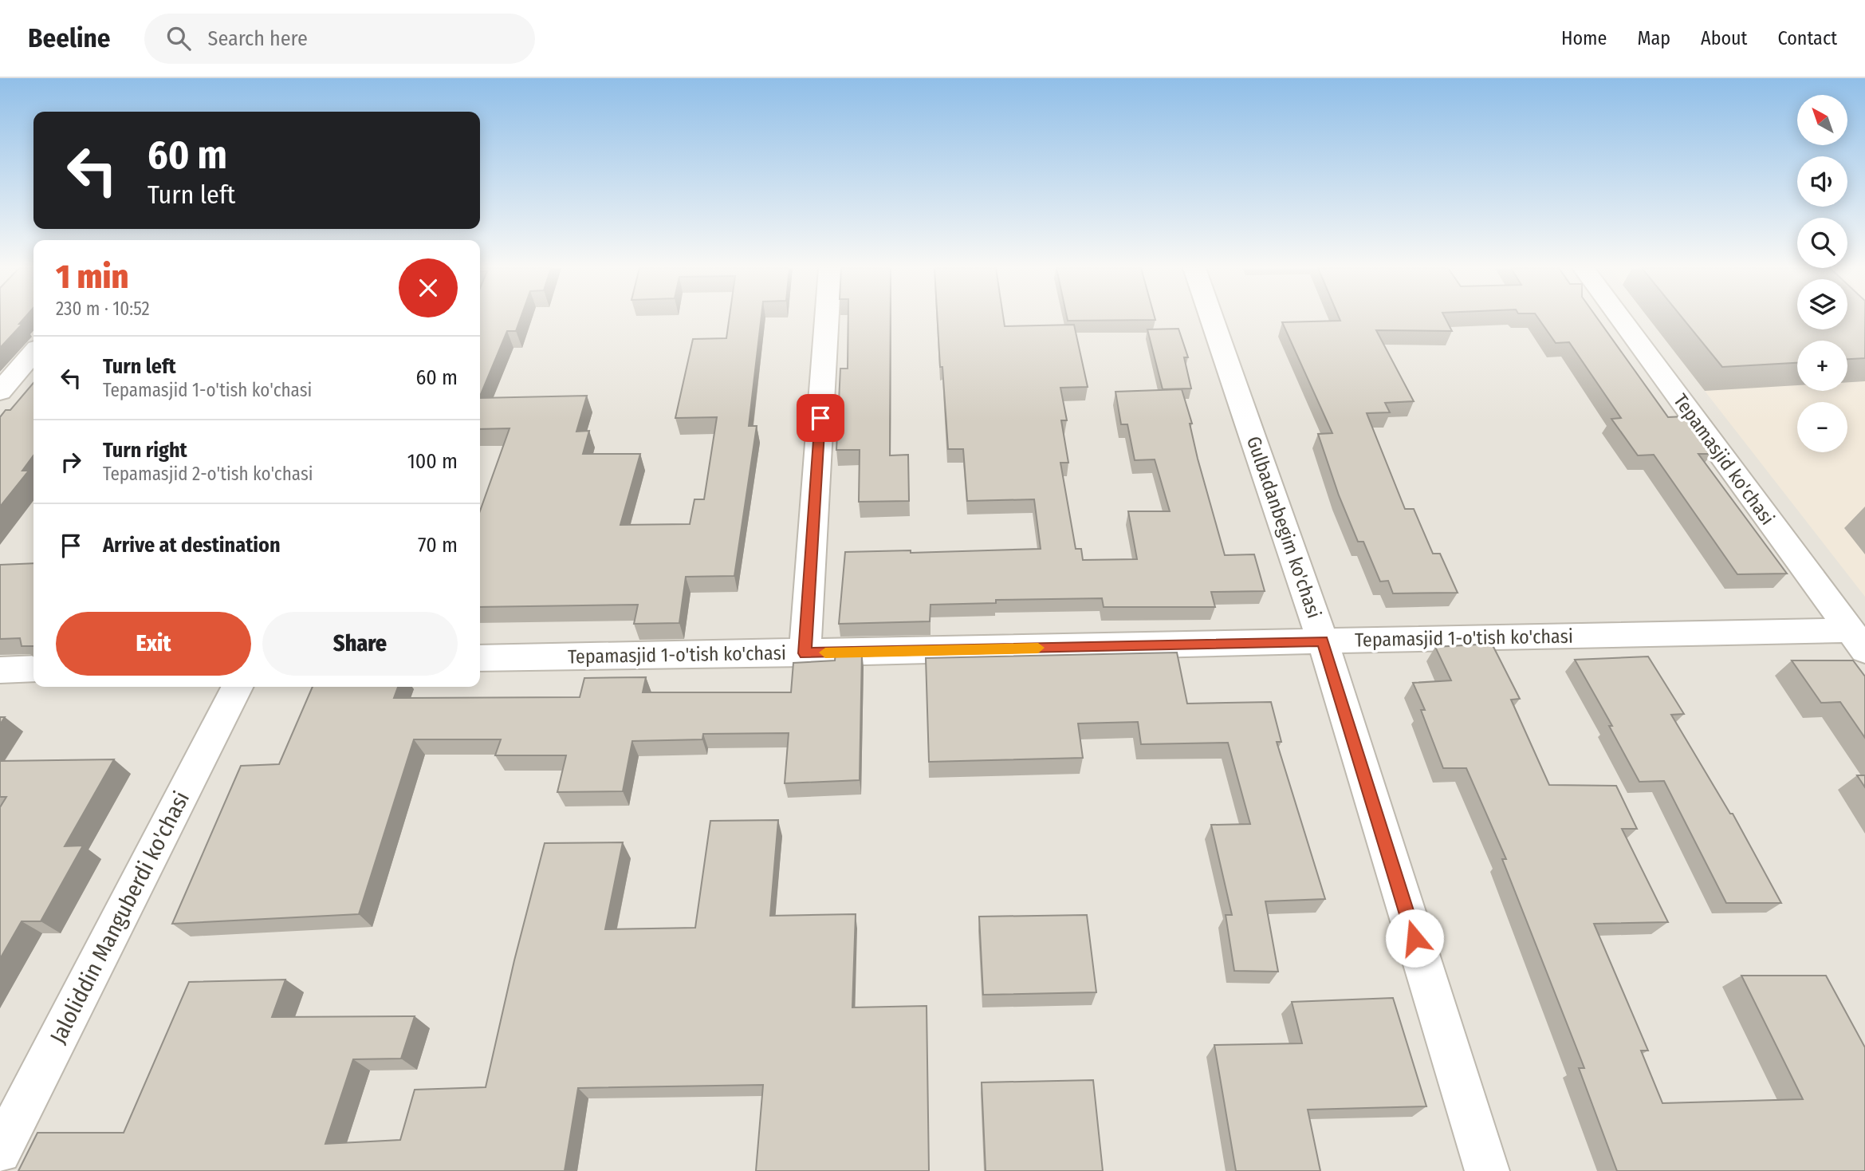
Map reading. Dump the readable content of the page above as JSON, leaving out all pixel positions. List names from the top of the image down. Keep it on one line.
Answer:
{"streets":{"street":["Tepamasjid ko'chasi","Gulbadanbegim ko'chasi","Tepamasjid 1-o'tish ko'chasi","Jaloliddin Manguberdi ko'chasi"]},"crossings":[["Tepamasjid ko'chasi","Tepamasjid 1-o'tish ko'chasi"],["Gulbadanbegim ko'chasi","Tepamasjid 1-o'tish ko'chasi"]],"north":"top left","page":{"header":"Beeline","search":"Search here","nav":["Home","Map","About","Contact"],"map_buttons":["+","−"],"turn":["60 m","Turn left"],"heading":["1 min","230 m · 10:52"],"list":[{"name":"Turn left","note":"Tepamasjid 1-o'tish ko'chasi","value":"60 m"},{"name":"Turn right","note":"Tepamasjid 2-o'tish ko'chasi","value":"100 m"},{"name":"Arrive at destination","value":"70 m"}],"buttons":["Exit","Share"]}}
